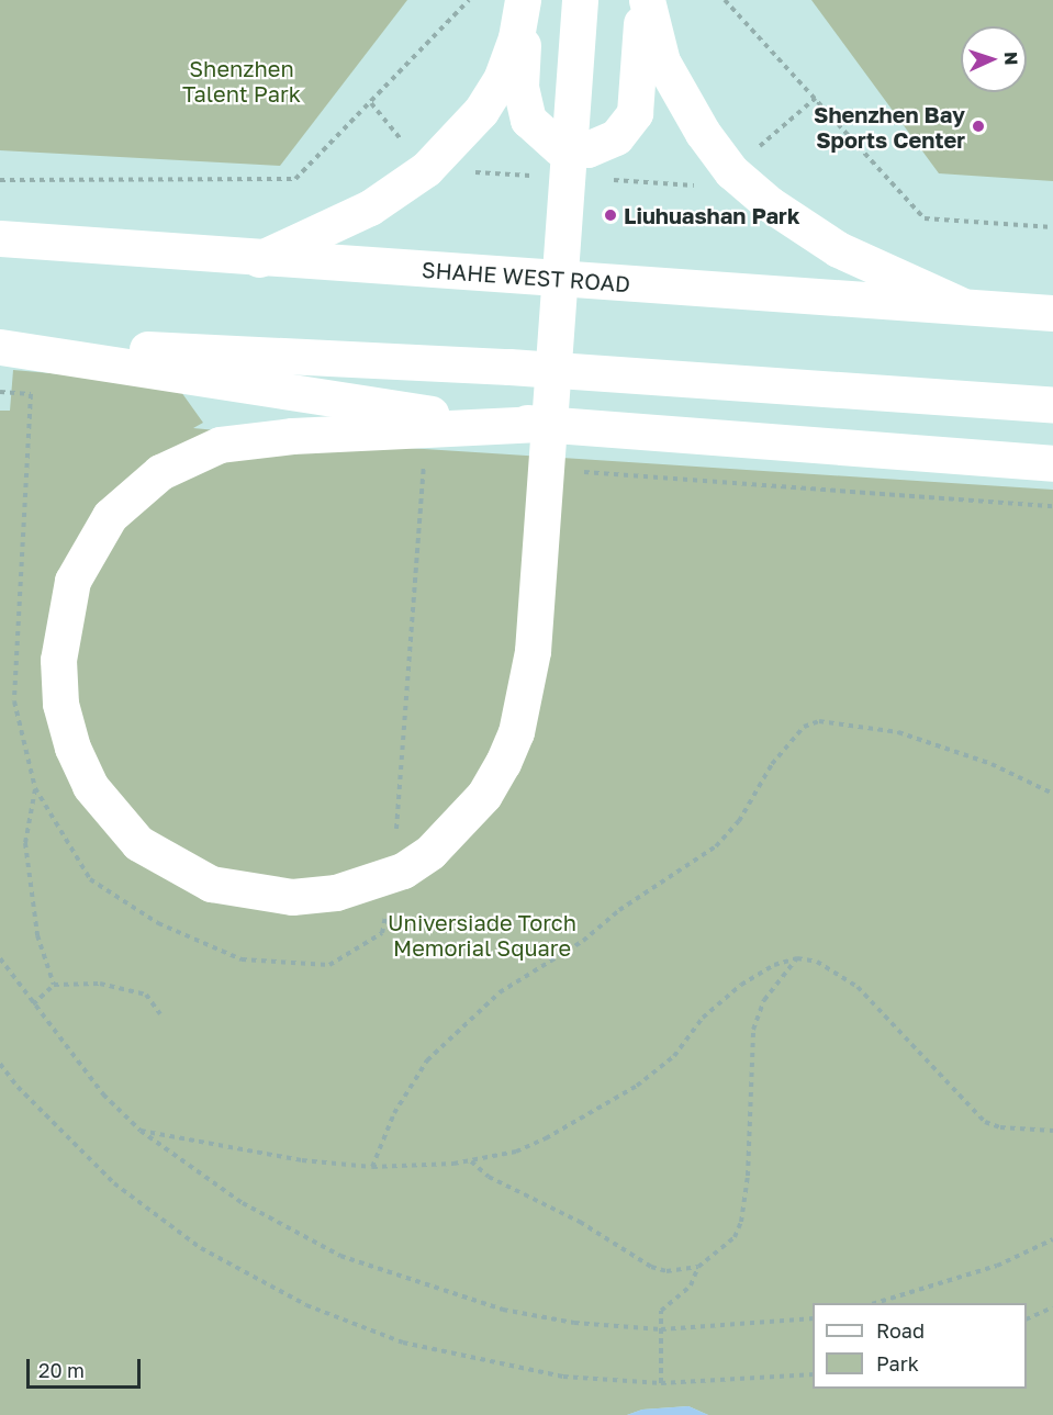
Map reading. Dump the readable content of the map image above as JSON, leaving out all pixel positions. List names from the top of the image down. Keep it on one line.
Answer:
{"streets":{"main road":["SHAHE WEST ROAD"]},"parks":["Shenzhen Talent Park","Universiade Torch Memorial Square"],"places":["Shenzhen Bay Sports Center","Liuhuashan Park"],"legend":["Road","Park"],"scale_bar":"20 m","north":"right"}
